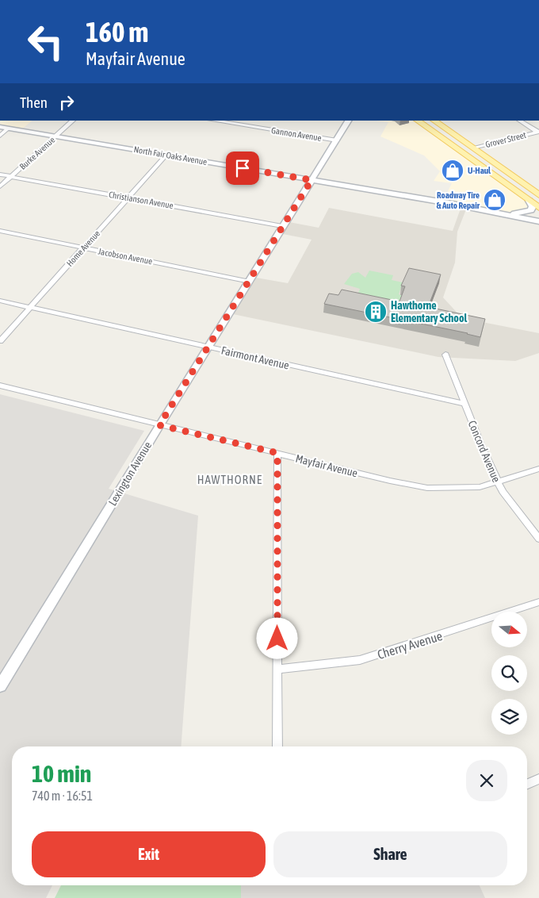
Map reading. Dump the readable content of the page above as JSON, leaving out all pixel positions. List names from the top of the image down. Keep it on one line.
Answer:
{"streets":{"street":["Gannon Avenue","Grover Street","Burke Avenue","North Fair Oaks Avenue","Christianson Avenue","Home Avenue","Jacobson Avenue","Fairmont Avenue","Concord Avenue","Mayfair Avenue","Lexington Avenue","Cherry Avenue"]},"crossings":[["Gannon Avenue","Lexington Avenue"],["Burke Avenue","North Fair Oaks Avenue"],["Burke Avenue","Christianson Avenue"],["North Fair Oaks Avenue","Home Avenue"],["North Fair Oaks Avenue","Lexington Avenue"],["Christianson Avenue","Home Avenue"],["Christianson Avenue","Lexington Avenue"],["Home Avenue","Jacobson Avenue"],["Home Avenue","Fairmont Avenue"],["Jacobson Avenue","Lexington Avenue"],["Fairmont Avenue","Concord Avenue"],["Fairmont Avenue","Lexington Avenue"],["Concord Avenue","Mayfair Avenue"],["Mayfair Avenue","Lexington Avenue"]],"districts":["HAWTHORNE"],"places":{"shop":["U-Haul","Roadway Tire & Auto Repair"],"building":["Hawthorne Elementary School"]},"north":"right","page":{"turn":["160 m","Mayfair Avenue"],"then":"Then","heading":["10 min","740 m · 16:51"],"buttons":["Exit","Share"]}}
